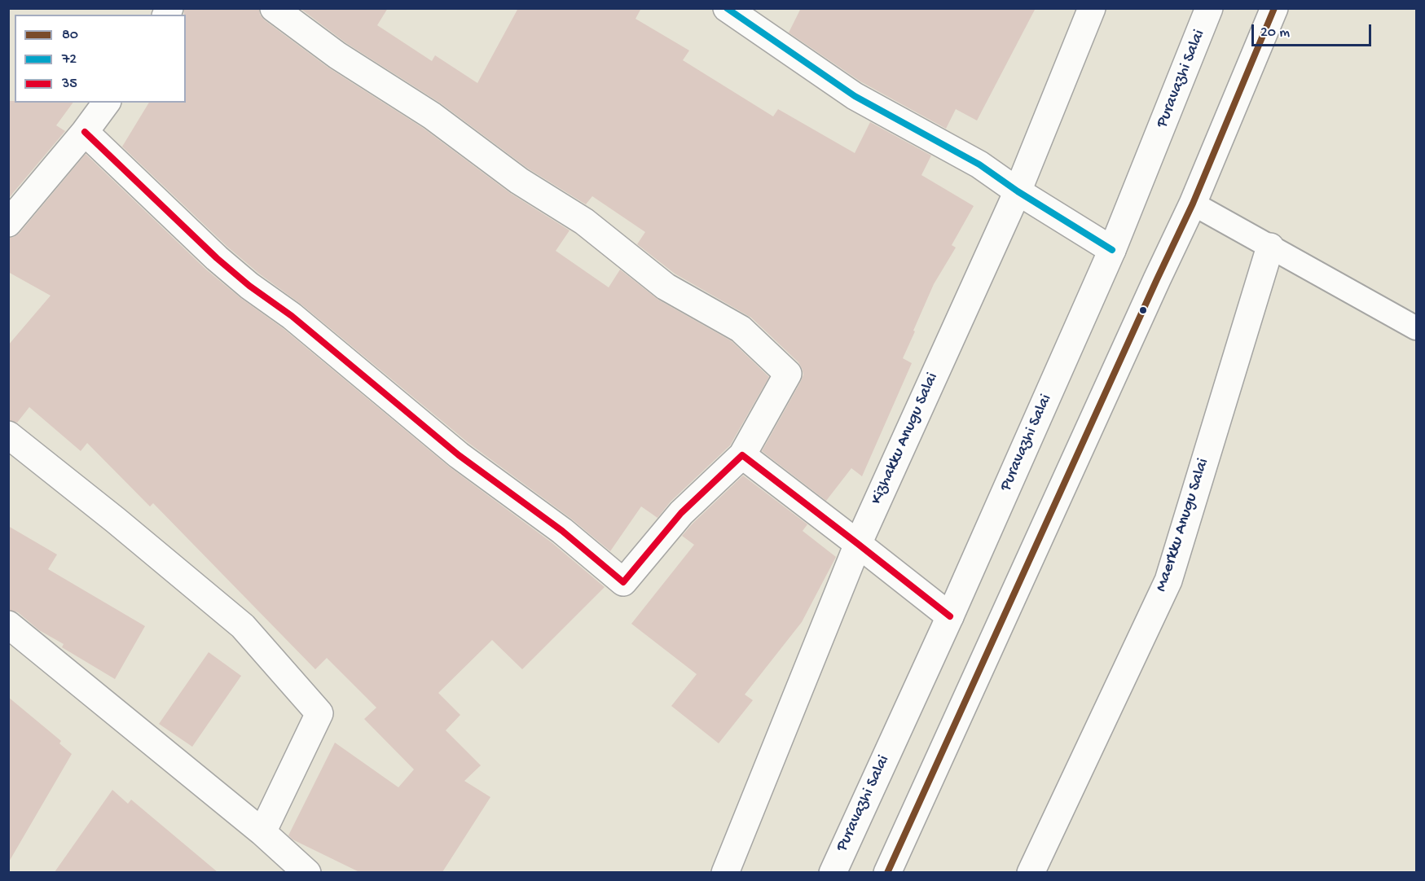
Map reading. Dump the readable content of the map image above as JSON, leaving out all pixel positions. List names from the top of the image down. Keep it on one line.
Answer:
{"streets":{"street":["Puravazhi Salai","Kizhakku Anugu Salai","Maerkku Anugu Salai"]},"lines":["transit line 80","transit line 72","transit line 35"],"legend":["80","72","35"],"scale_bar":"20 m"}
